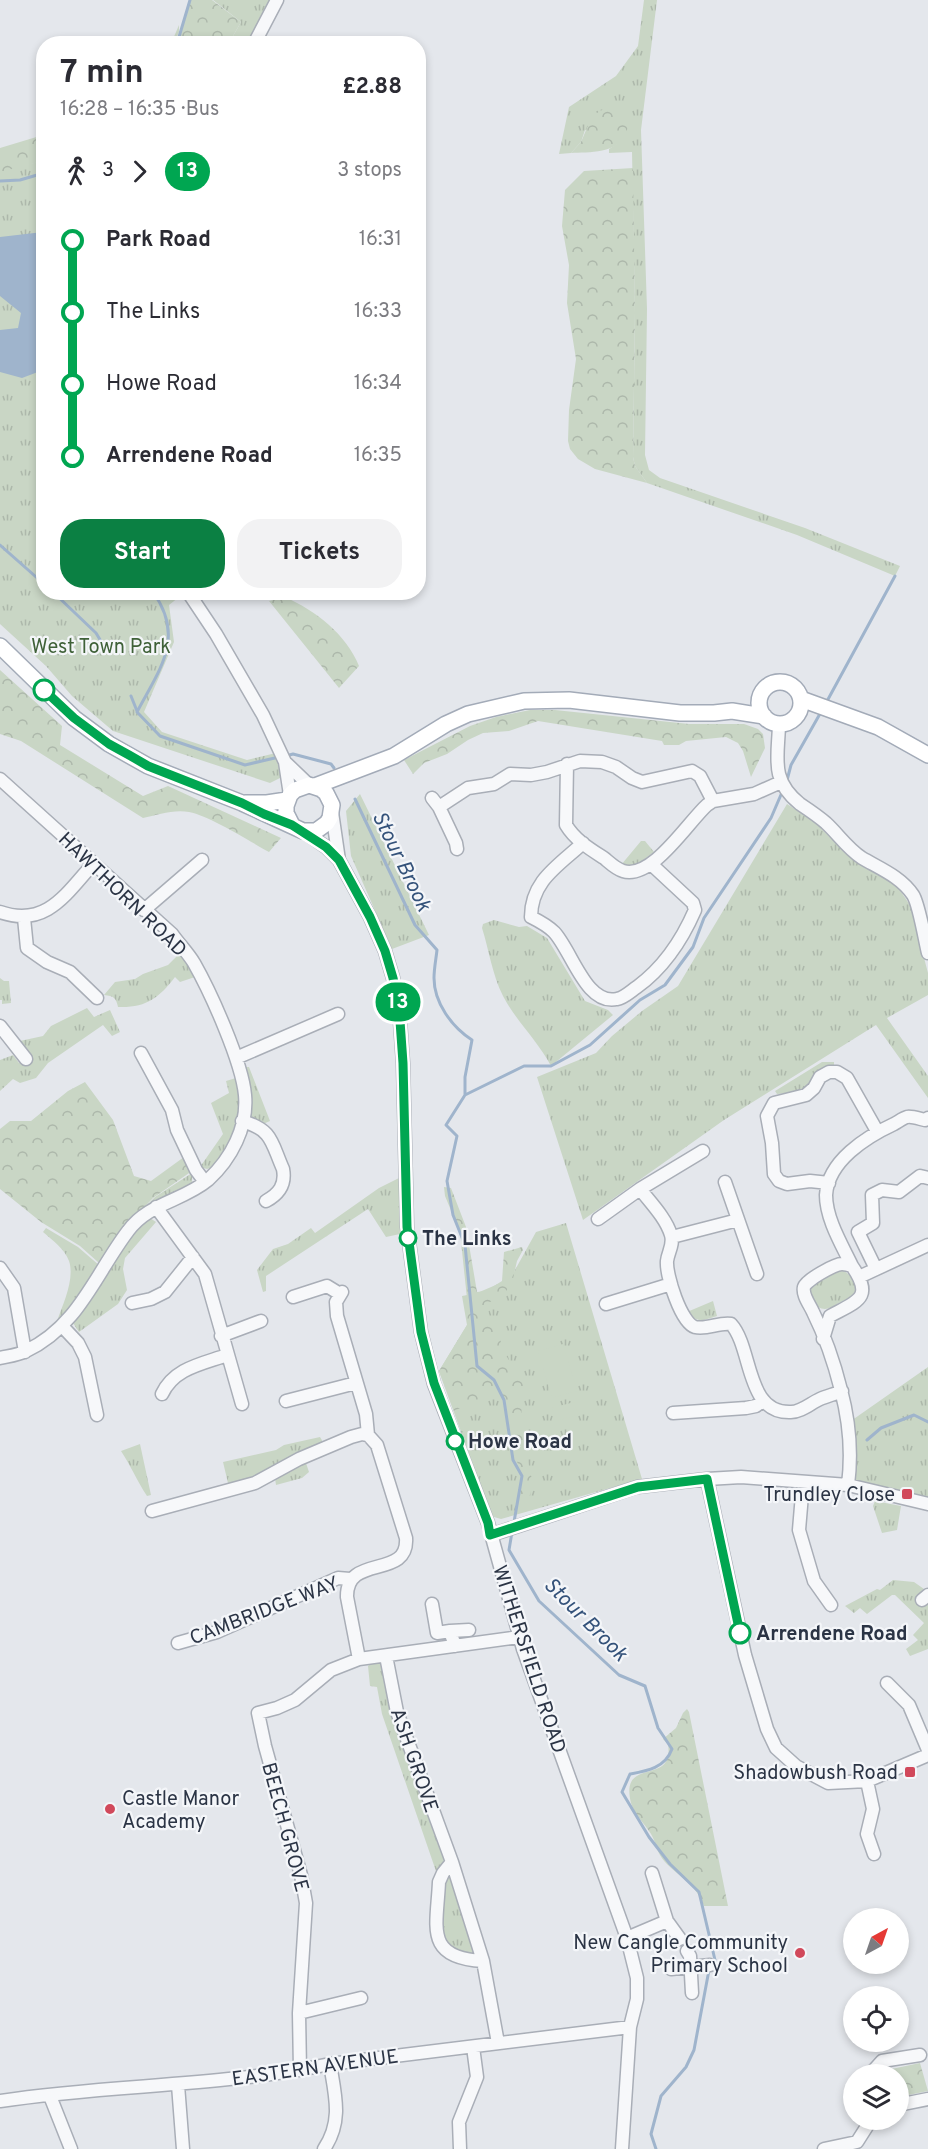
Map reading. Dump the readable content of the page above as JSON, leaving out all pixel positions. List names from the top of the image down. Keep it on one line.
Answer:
{"streets":{"street":["HAWTHORN ROAD","CAMBRIDGE WAY","WITHERSFIELD ROAD","ASH GROVE","BEECH GROVE","EASTERN AVENUE"]},"crossings":[["CAMBRIDGE WAY","BEECH GROVE"],["WITHERSFIELD ROAD","EASTERN AVENUE"],["ASH GROVE","EASTERN AVENUE"],["BEECH GROVE","EASTERN AVENUE"]],"water":["Stour Brook"],"parks":["West Town Park"],"places":{"other":["The Links","Howe Road","Arrendene Road","Castle Manor Academy","New Cangle Community Primary School"],"transit":["Trundley Close","Shadowbush Road"]},"lines":["bus line 13"],"north":"top right","page":{"on_map":"13","heading":["7 min","16:28 – 16:35 · Bus","£2.88"],"legs":["3","13","3 stops"],"list":[{"name":"Park Road","value":"16:31"},{"name":"The Links","value":"16:33"},{"name":"Howe Road","value":"16:34"},{"name":"Arrendene Road","value":"16:35"}],"buttons":["Start","Tickets"]}}
